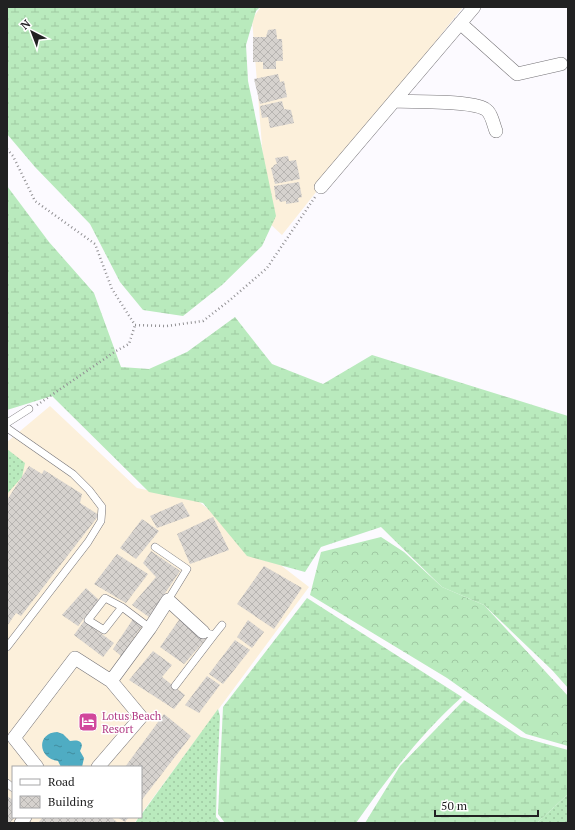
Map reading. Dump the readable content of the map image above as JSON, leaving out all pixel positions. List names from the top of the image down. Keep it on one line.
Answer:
{"places":{"hotel":["Lotus Beach Resort"]},"legend":["Road","Building"],"scale_bar":"50 m","north":"top left"}
